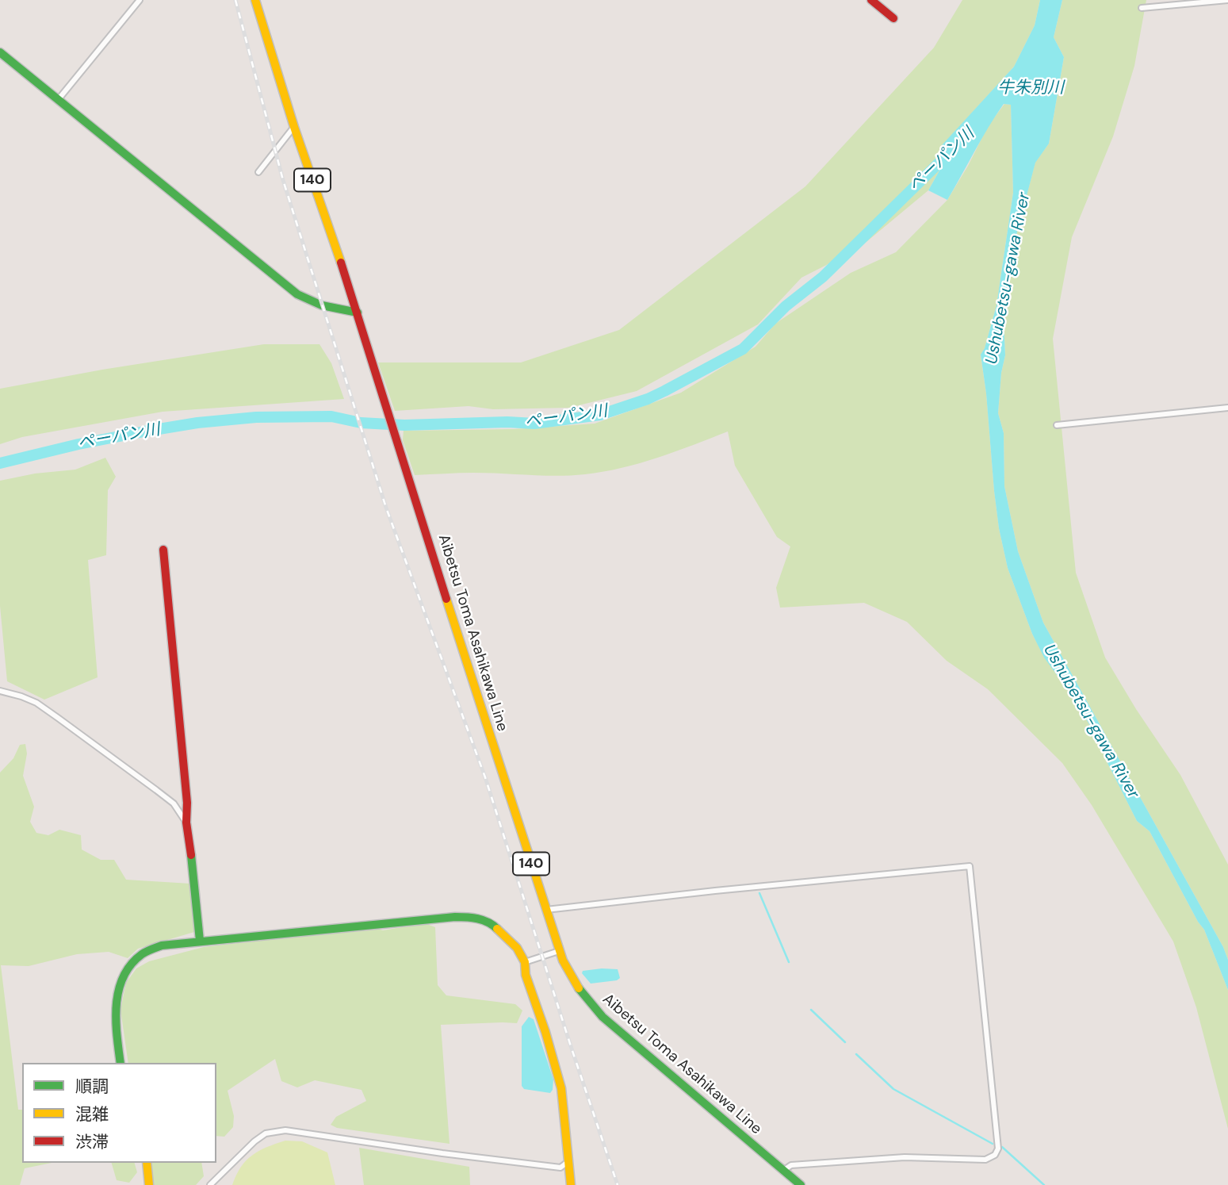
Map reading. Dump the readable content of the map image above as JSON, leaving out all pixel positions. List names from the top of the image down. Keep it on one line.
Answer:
{"streets":{"street":["140","Aibetsu Toma Asahikawa Line"]},"water":["牛朱別川","ペーパン川","Ushubetsu-gawa River"],"legend":["順調","混雑","渋滞"]}
